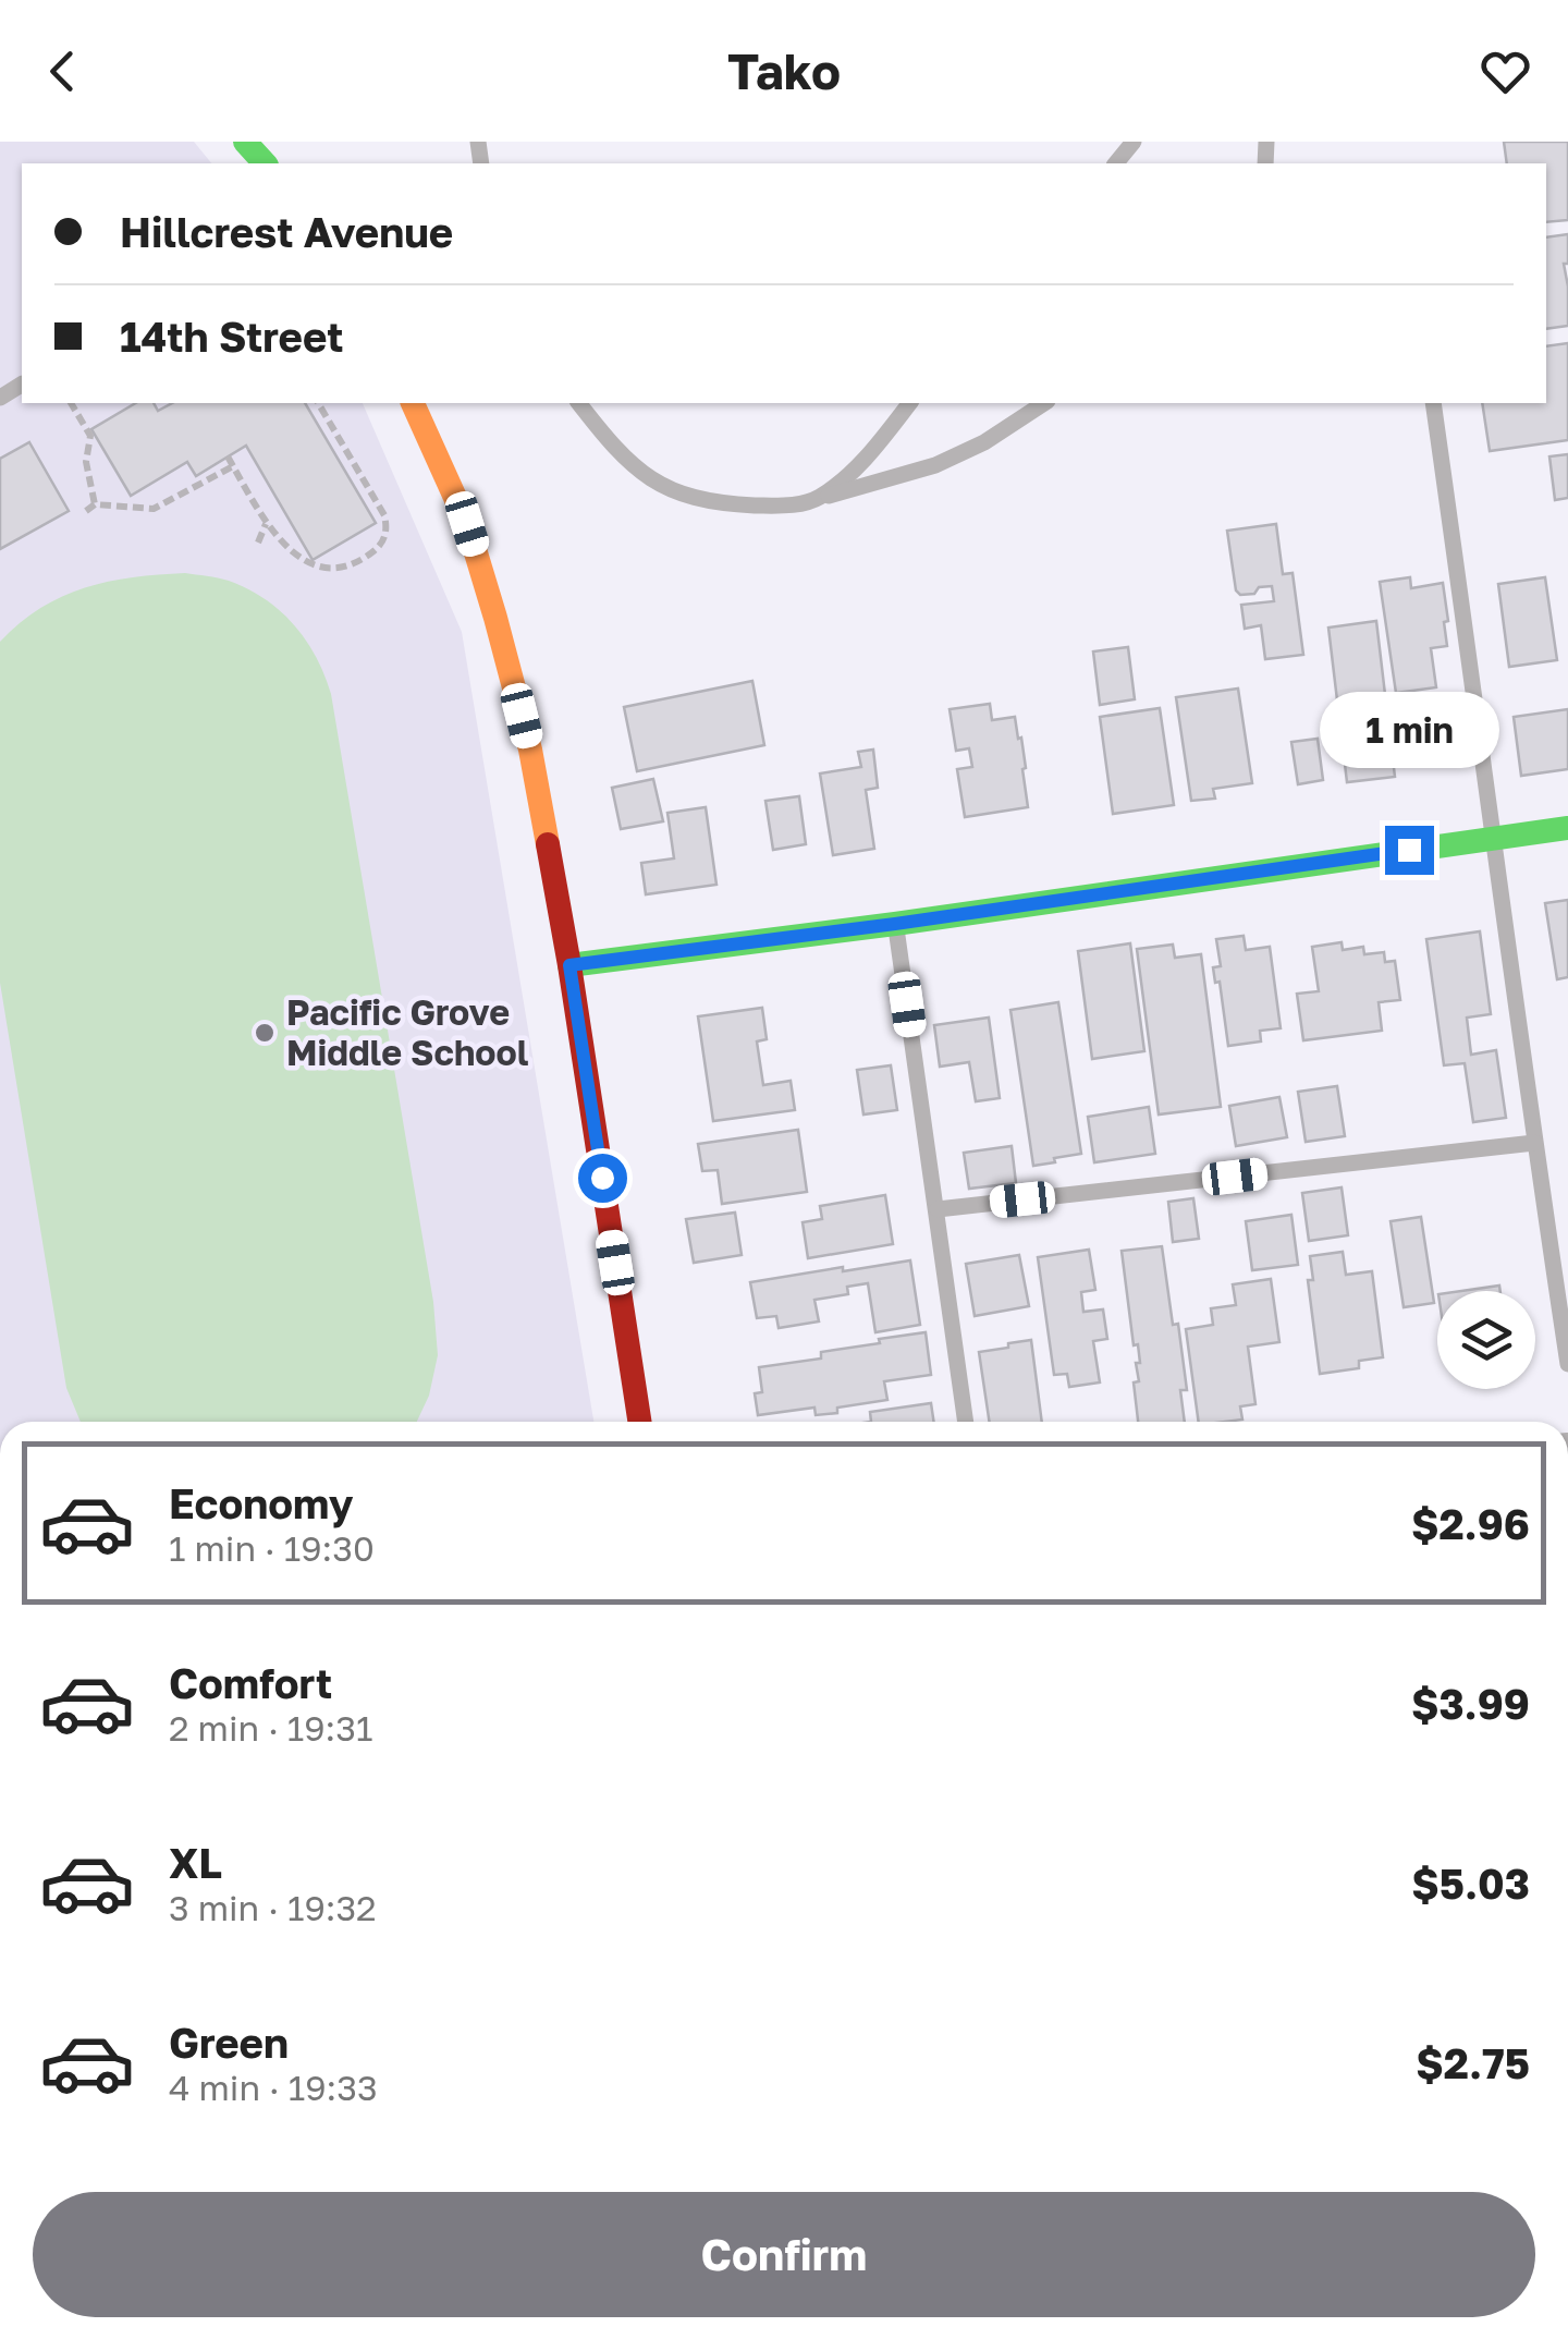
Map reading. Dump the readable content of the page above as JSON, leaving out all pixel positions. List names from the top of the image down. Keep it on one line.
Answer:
{"places":["Pacific Grove Middle School"],"page":{"header":"Tako","banner":["Hillcrest Avenue","14th Street"],"bubble":"1 min","list":[{"name":"Economy","note":"1 min · 19:30","value":"$2.96"},{"name":"Comfort","note":"2 min · 19:31","value":"$3.99"},{"name":"XL","note":"3 min · 19:32","value":"$5.03"},{"name":"Green","note":"4 min · 19:33","value":"$2.75"}],"buttons":"Confirm"}}
